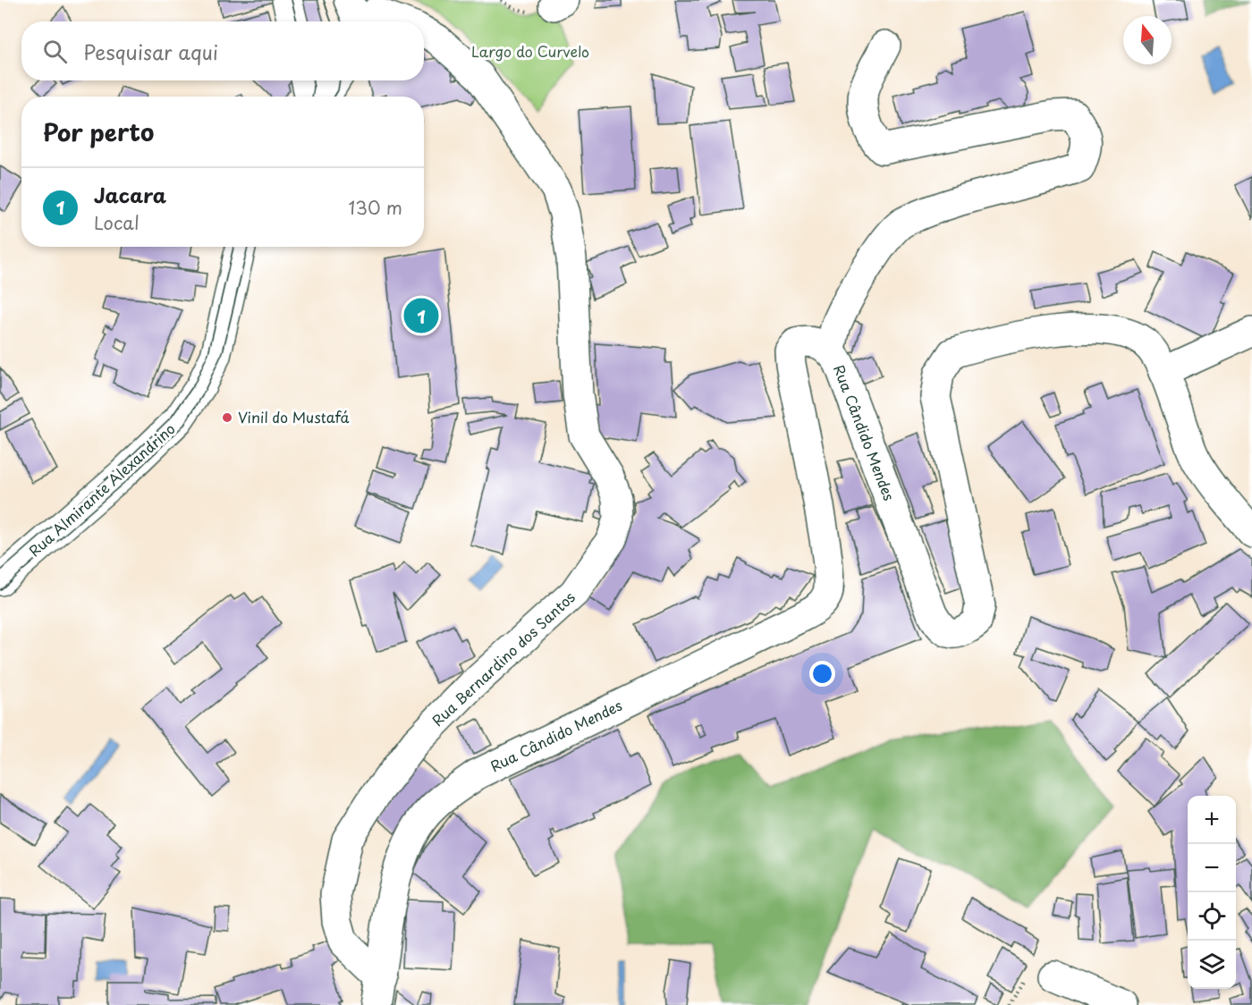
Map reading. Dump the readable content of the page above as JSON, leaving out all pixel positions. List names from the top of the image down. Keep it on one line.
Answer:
{"streets":{"street":["Rua Cândido Mendes","Rua Almirante Alexandrino","Rua Bernardino dos Santos"]},"crossings":[["Rua Cândido Mendes","Rua Bernardino dos Santos"]],"parks":["Largo do Curvelo"],"places":["Vinil do Mustafá"],"north":"top","page":{"search":"Pesquisar aqui","heading":"Por perto","list":[{"mark":"1","name":"Jacara","note":"Local","value":"130 m"}],"pins":"1","map_buttons":["+","−"]}}
